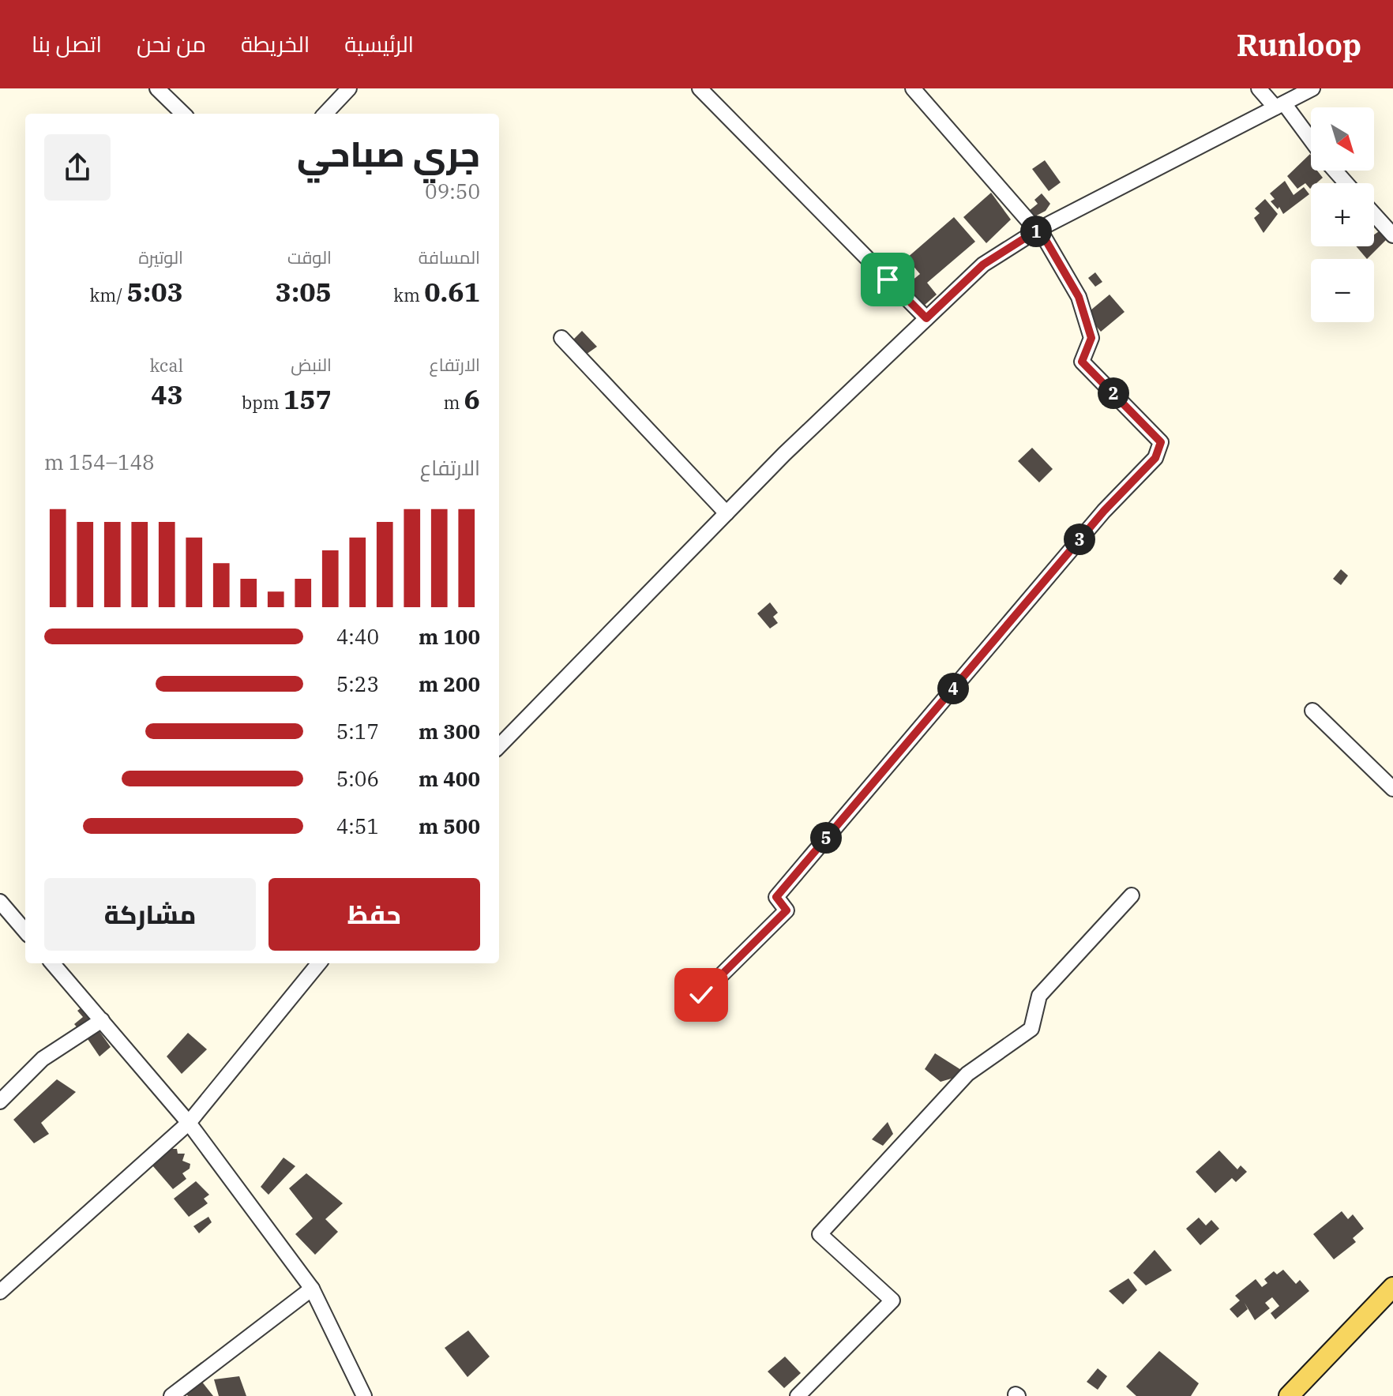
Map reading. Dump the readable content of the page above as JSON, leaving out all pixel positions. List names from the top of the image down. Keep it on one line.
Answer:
{"north":"bottom right","page":{"header":"Runloop","nav":["الرئيسية","الخريطة","من نحن","اتصل بنا"],"map_buttons":["+","−"],"heading":["جري صباحي","09:50"],"pins":["1","2","3","4","5"],"stats":[["المسافة","0.61 km"],["الوقت","3:05"],["الوتيرة","5:03 /km"],["الارتفاع","6 m"],["النبض","157 bpm"],["kcal","43"]],"chart":["الارتفاع","148–154 m"],"list":[{"name":"100 m","note":"4:40"},{"name":"200 m","note":"5:23"},{"name":"300 m","note":"5:17"},{"name":"400 m","note":"5:06"},{"name":"500 m","note":"4:51"}],"buttons":["حفظ","مشاركة"]}}
